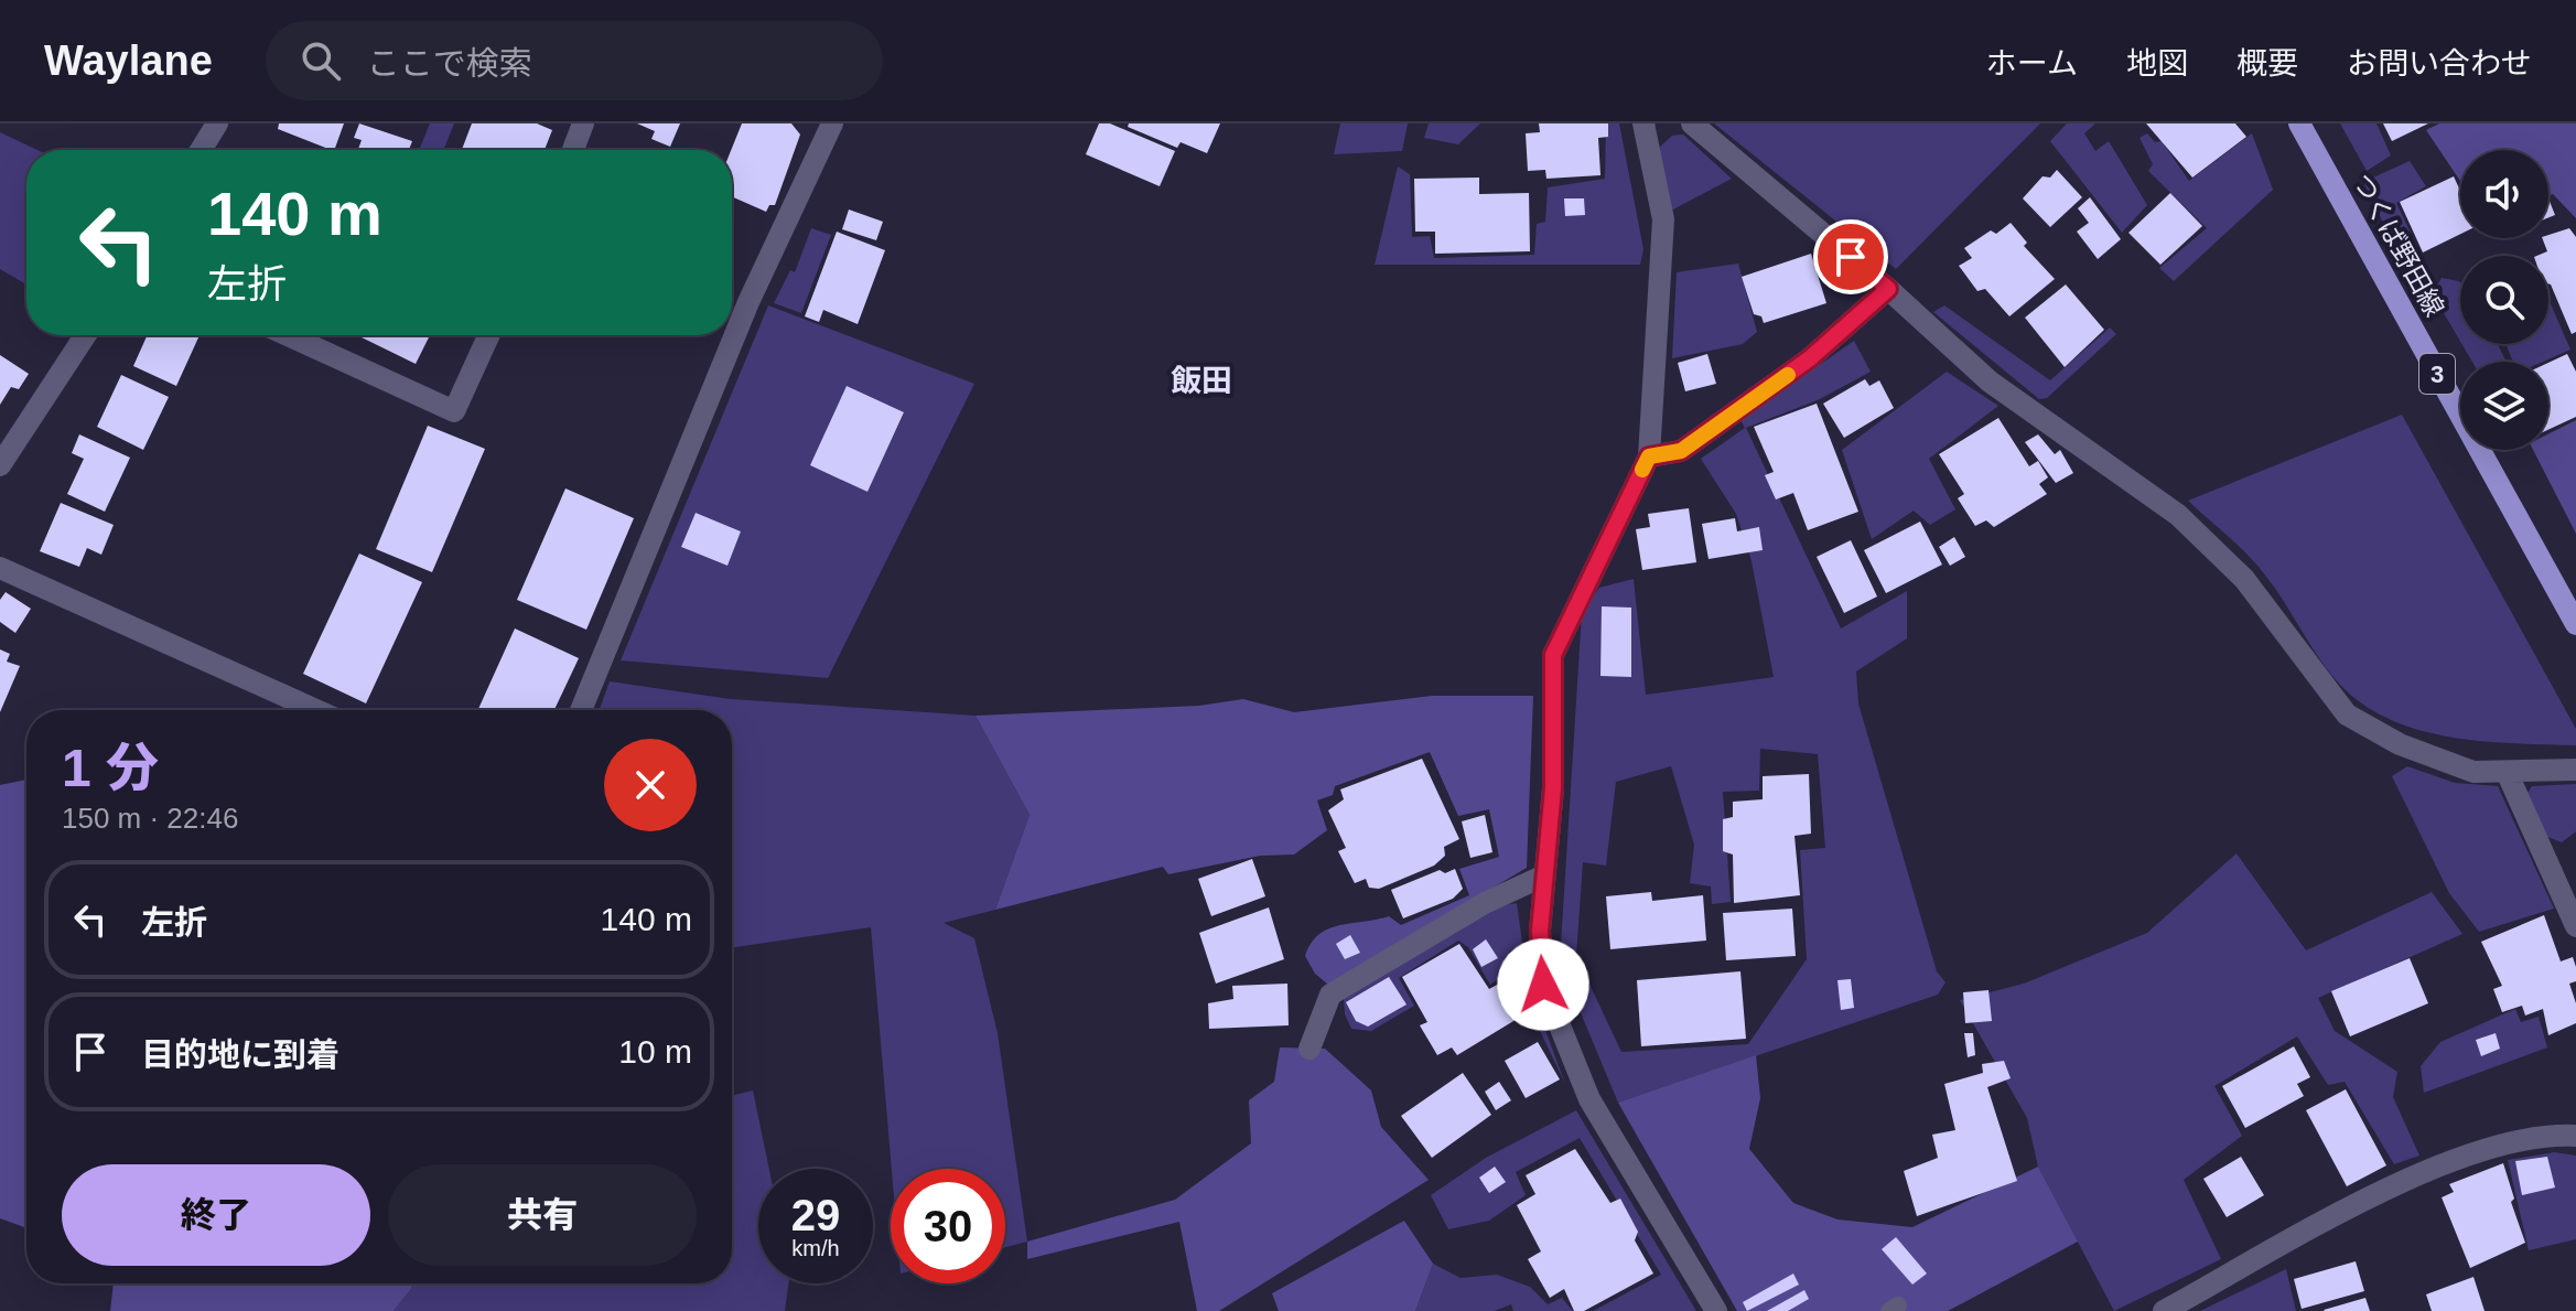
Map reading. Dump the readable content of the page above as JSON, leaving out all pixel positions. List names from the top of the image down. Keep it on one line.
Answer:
{"streets":{"main road":["つくば野田線","3"]},"districts":["飯田"],"page":{"header":"Waylane","search":"ここで検索","nav":["ホーム","地図","概要","お問い合わせ"],"turn":["140 m","左折"],"heading":["1 分","150 m · 22:46"],"list":[{"name":"左折","value":"140 m"},{"name":"目的地に到着","value":"10 m"}],"buttons":["終了","共有"],"speed":"29 km/h","limit":"30"}}
